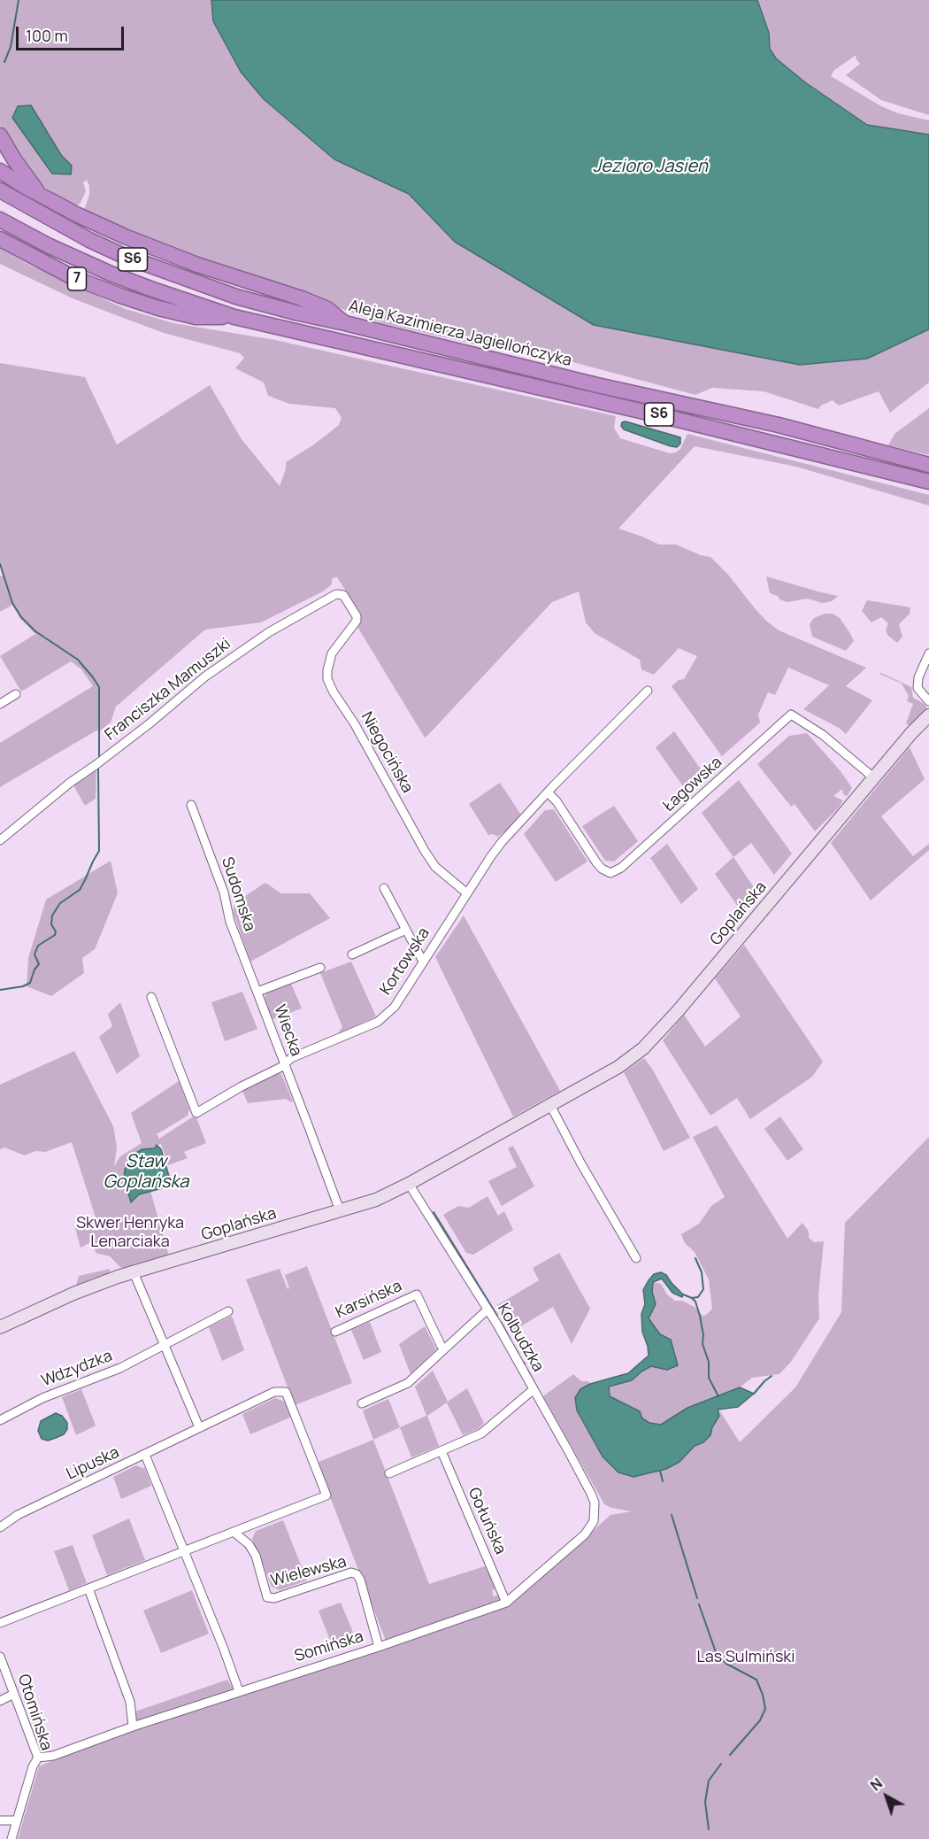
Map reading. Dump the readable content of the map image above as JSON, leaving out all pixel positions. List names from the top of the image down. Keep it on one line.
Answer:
{"streets":{"highway":["S6","7","Aleja Kazimierza Jagiellończyka"],"street":["Franciszka Mamuszki","Niegocińska","Łagowska","Sudomska","Goplańska","Kortowska","Wiecka","Karsińska","Kolbudzka","Wdzydzka","Lipuska","Gołuńska","Wielewska","Somińska","Otomińska"]},"crossings":[["7","Aleja Kazimierza Jagiellończyka"],["Franciszka Mamuszki","Niegocińska"],["Niegocińska","Kortowska"],["Łagowska","Goplańska"],["Łagowska","Kortowska"],["Sudomska","Wiecka"],["Goplańska","Wiecka"],["Goplańska","Kolbudzka"],["Kortowska","Wiecka"],["Kolbudzka","Somińska"],["Lipuska","Wielewska"],["Gołuńska","Somińska"],["Wielewska","Somińska"],["Somińska","Otomińska"]],"water":["Jezioro Jasień","Staw Goplańska"],"parks":["Skwer Henryka Lenarciaka","Las Sulmiński"],"scale_bar":"100 m","north":"top left"}
